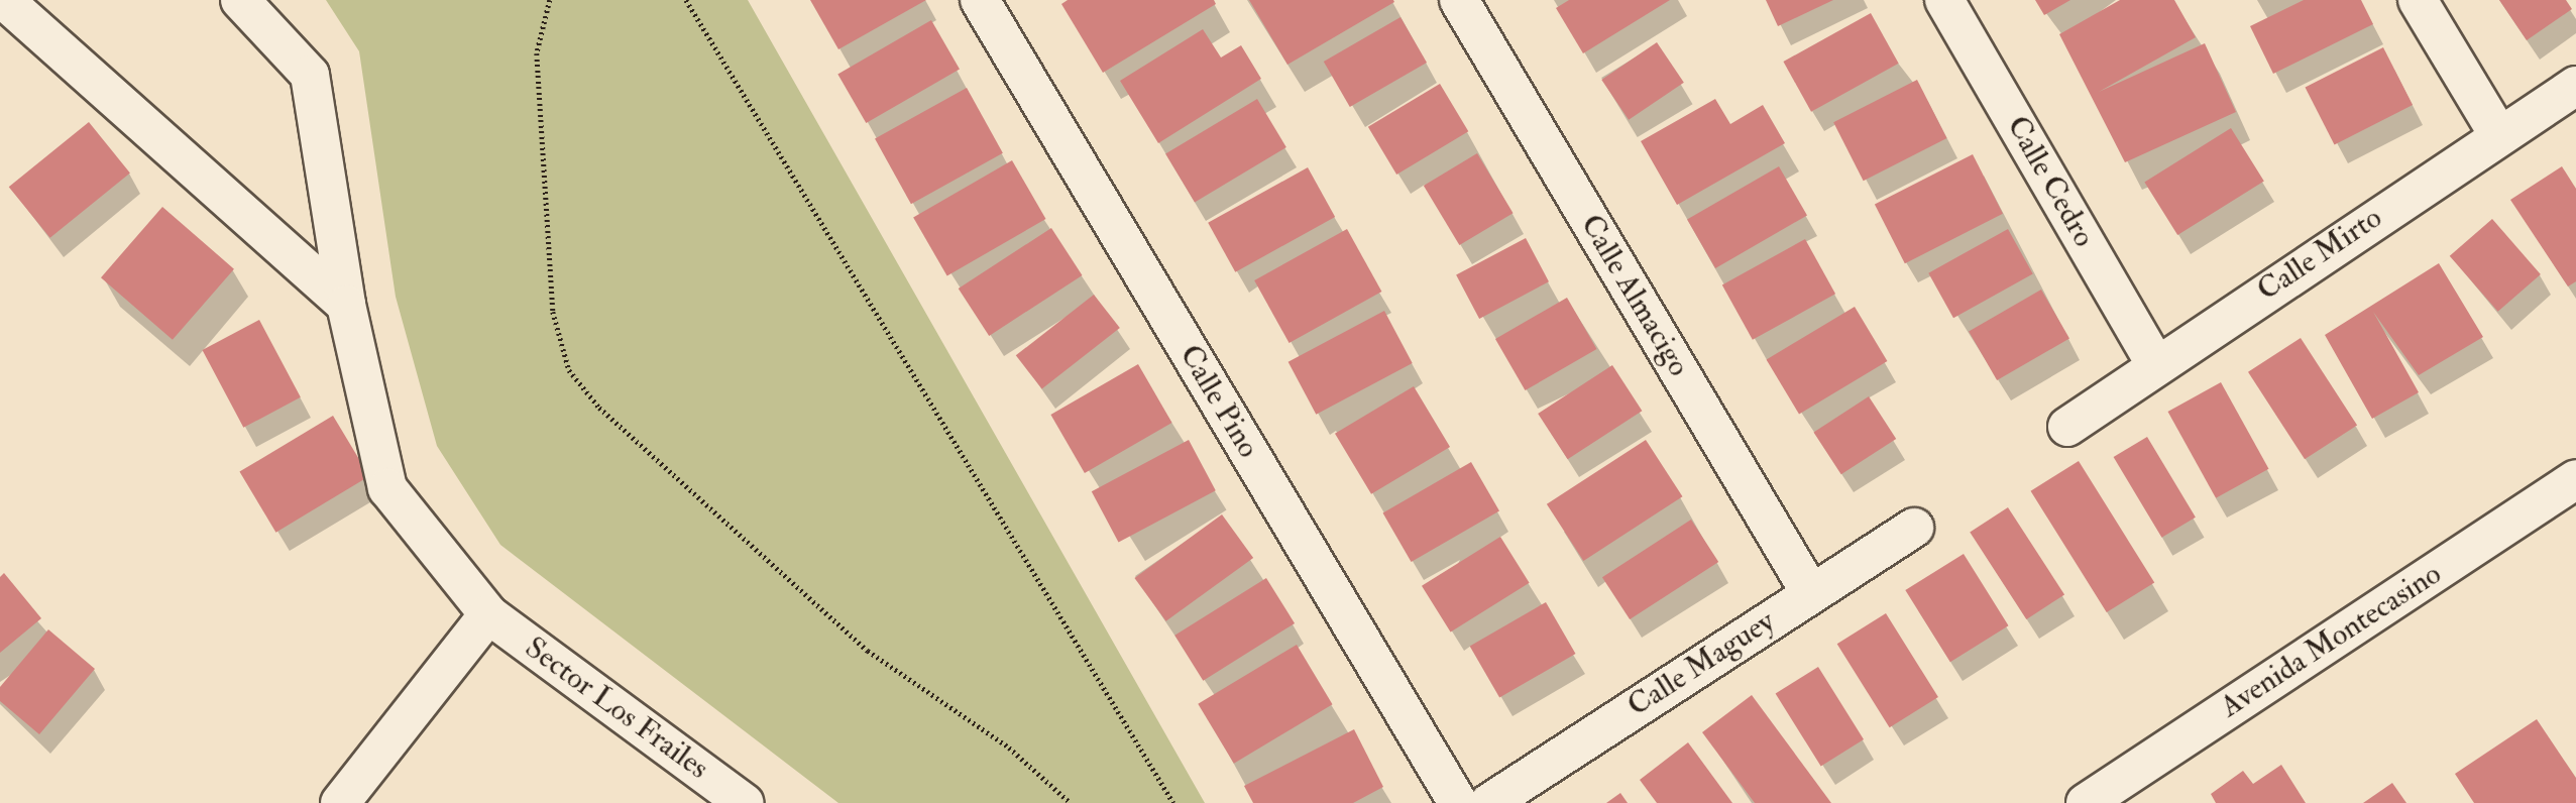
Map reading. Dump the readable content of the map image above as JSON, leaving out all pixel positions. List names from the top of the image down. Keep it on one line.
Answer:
{"streets":{"street":["Calle Cedro","Calle Mirto","Calle Almacigo","Calle Pino","Avenida Montecasino","Calle Maguey","Sector Los Frailes"]},"crossings":[["Calle Cedro","Calle Mirto"],["Calle Almacigo","Calle Maguey"]]}
